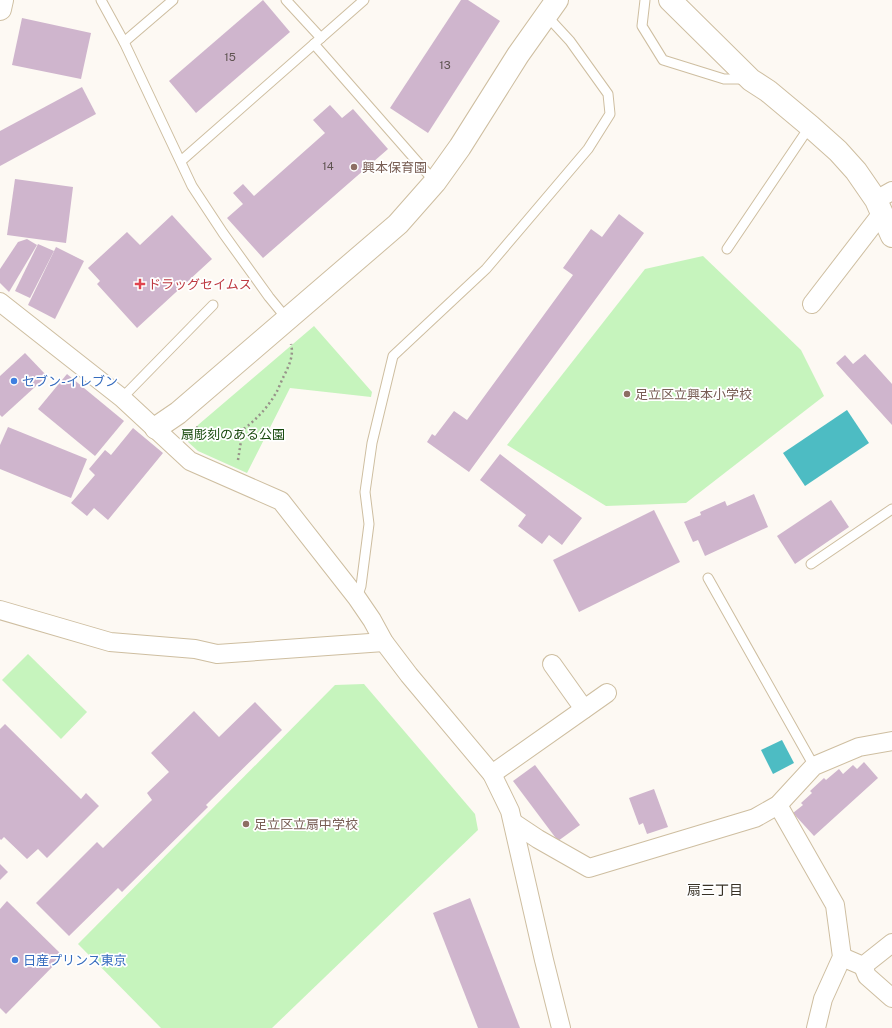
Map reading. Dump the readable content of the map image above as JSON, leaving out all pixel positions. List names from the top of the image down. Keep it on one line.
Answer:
{"districts":["扇三丁目"],"parks":["扇彫刻のある公園"],"places":{"other":["興本保育園","セブン-イレブン","足立区立興本小学校","足立区立扇中学校","日産プリンス東京"],"health":["ドラッグセイムス"]},"house_numbers":["15","13","14"]}
